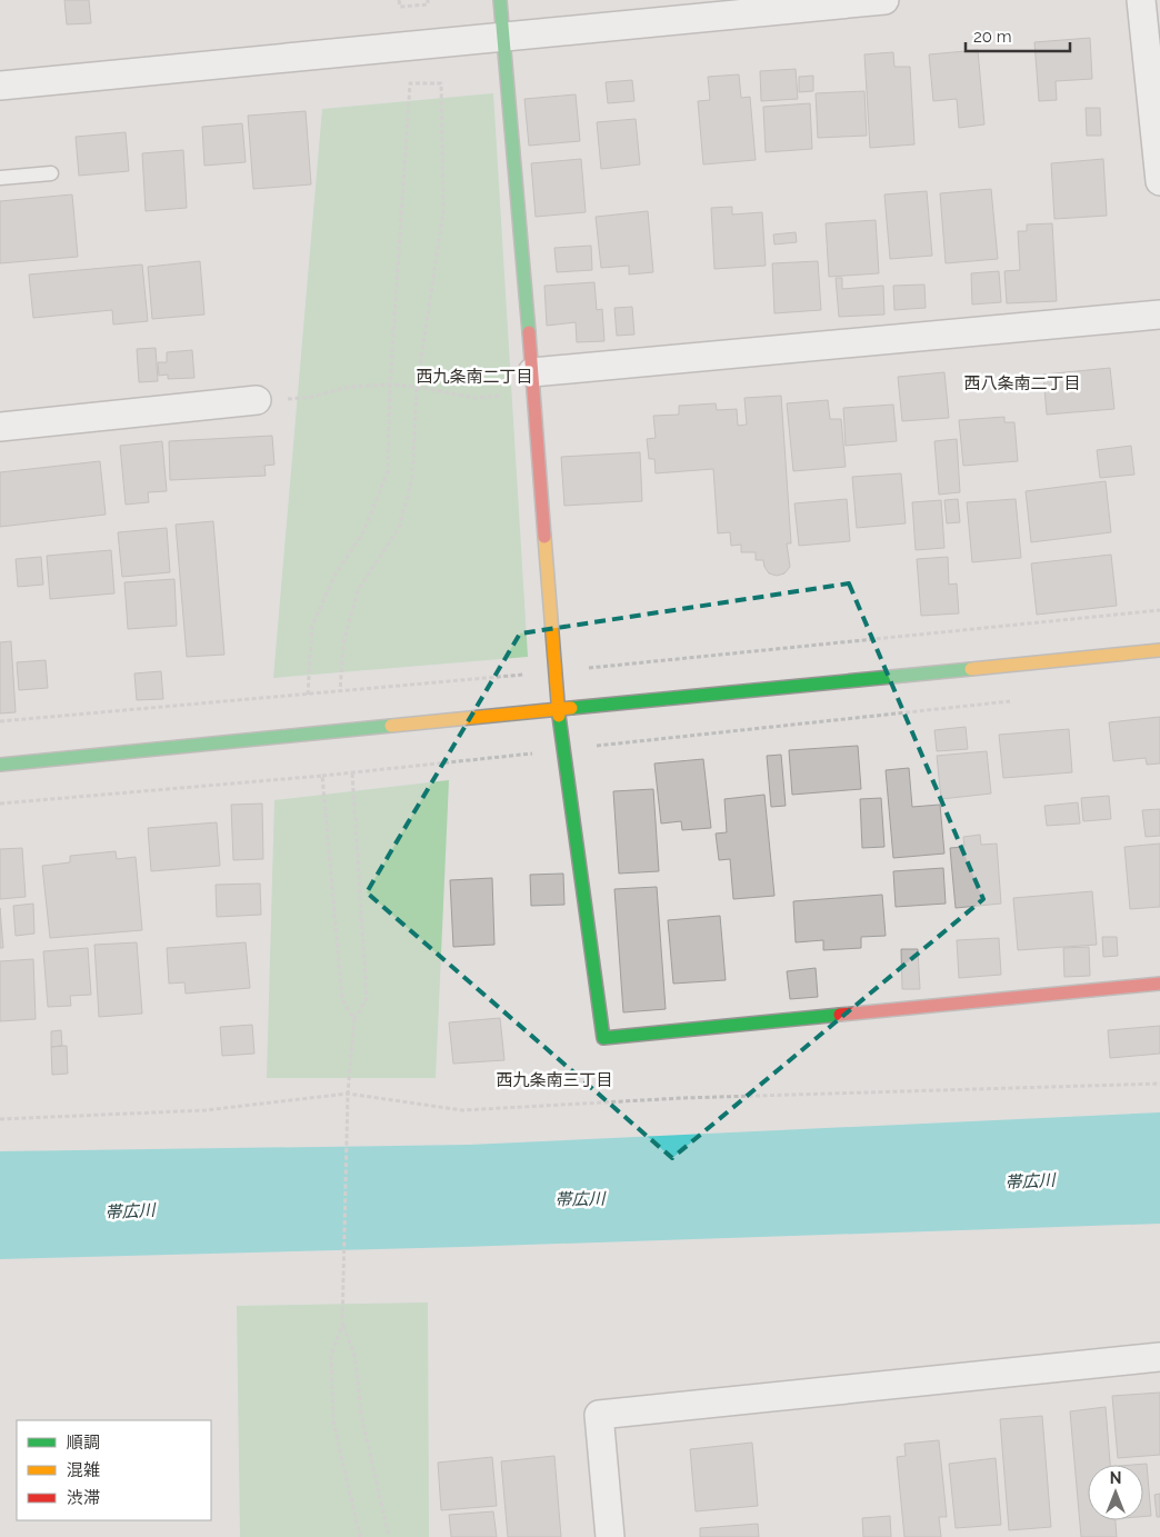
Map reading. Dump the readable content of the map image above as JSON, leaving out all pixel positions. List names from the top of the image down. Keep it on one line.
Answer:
{"districts":["西九条南二丁目","西八条南二丁目","西九条南三丁目"],"water":["帯広川"],"legend":["順調","混雑","渋滞"],"scale_bar":"20 m","north":"top"}
